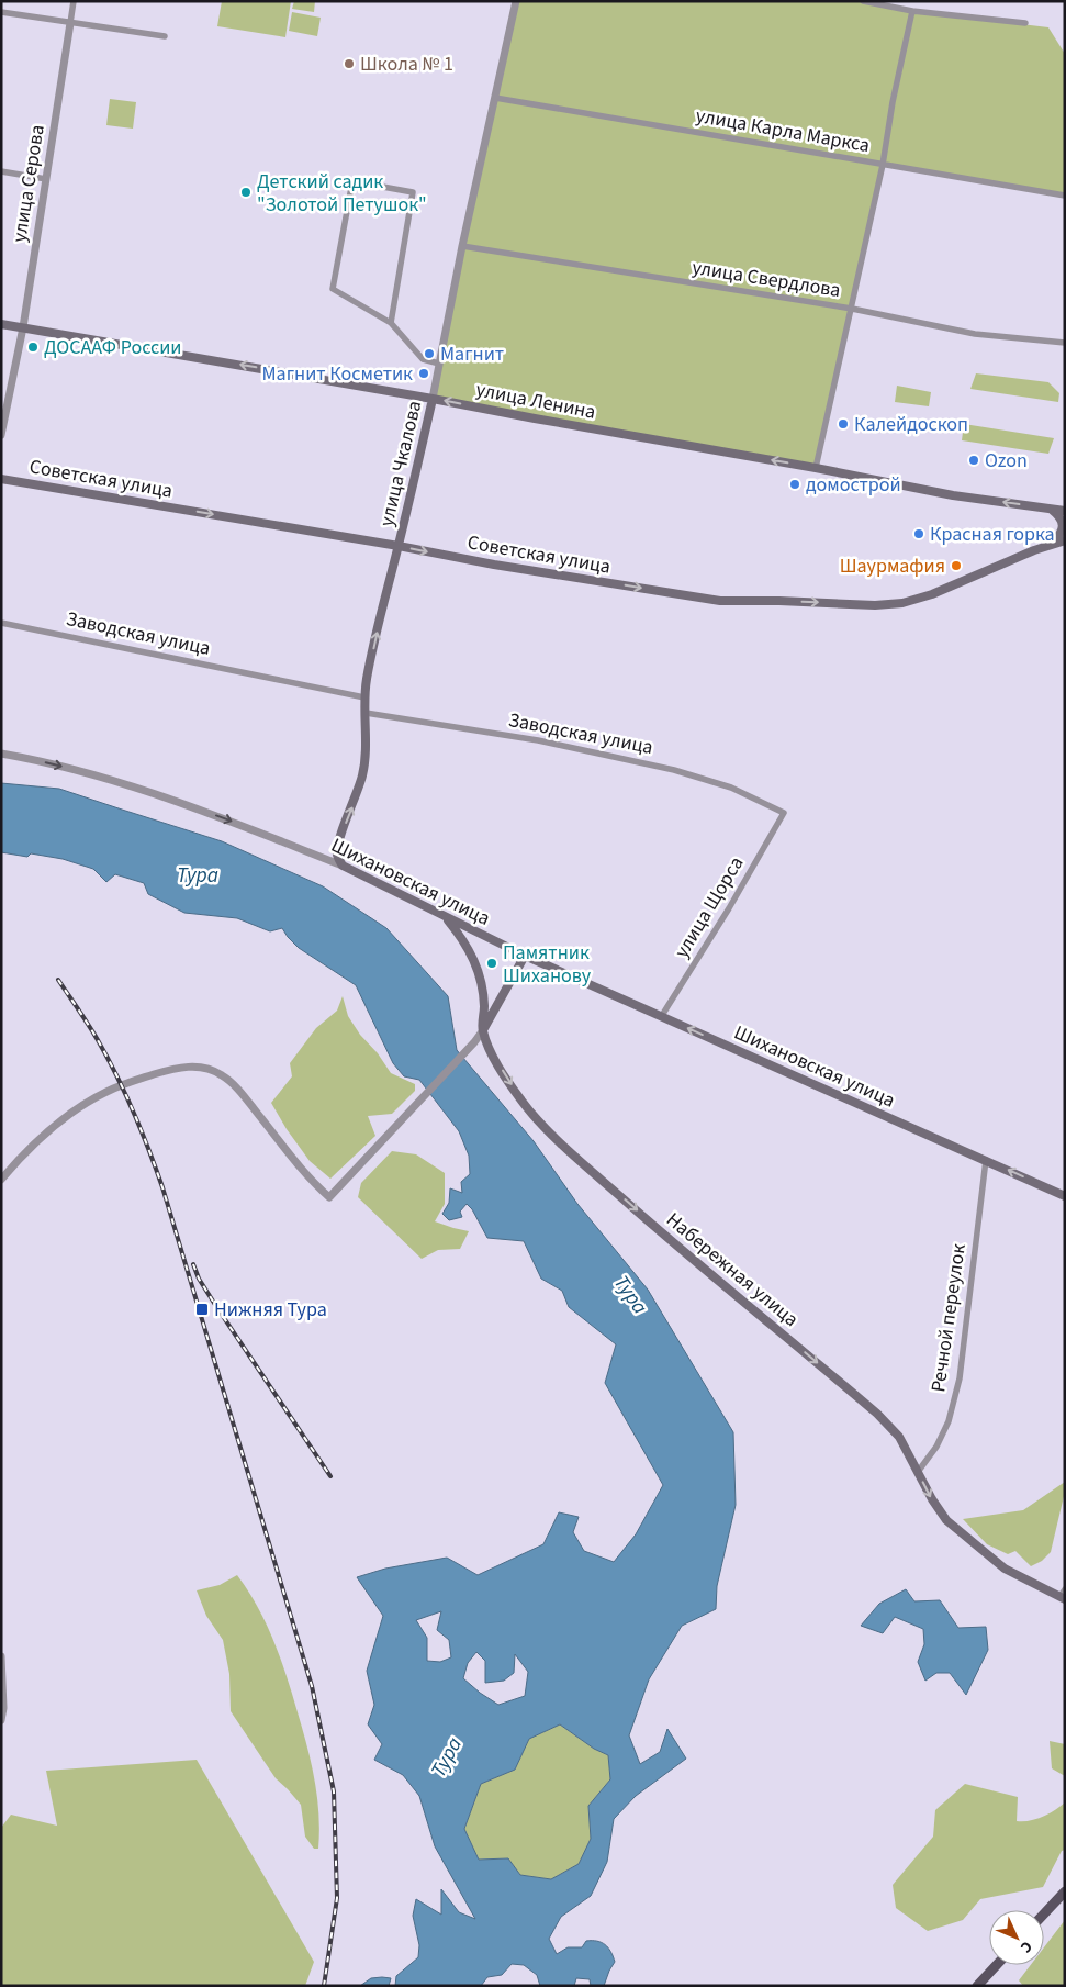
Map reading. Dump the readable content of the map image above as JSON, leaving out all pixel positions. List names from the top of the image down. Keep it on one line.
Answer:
{"streets":{"main road":["улица Ленина","улица Чкалова","Советская улица","Шихановская улица","Набережная улица"],"street":["улица Карла Маркса","улица Серова","улица Свердлова","Заводская улица","улица Щорса","Речной переулок"]},"crossings":[["улица Карла Маркса","улица Чкалова"],["улица Серова","улица Ленина"],["улица Свердлова","улица Чкалова"],["улица Ленина","улица Чкалова"],["улица Чкалова","Советская улица"],["улица Чкалова","Заводская улица"],["улица Чкалова","Шихановская улица"],["Заводская улица","улица Щорса"],["Шихановская улица","улица Щорса"],["Шихановская улица","Набережная улица"],["Шихановская улица","Речной переулок"],["Набережная улица","Речной переулок"]],"one_way":["улица Ленина","Советская улица","Набережная улица"],"water":["Тура"],"places":{"other":["Школа № 1","Детский садик \"Золотой Петушок\"","ДОСААФ России","Магнит","Магнит Косметик","Калейдоскоп","Ozon","домострой","Красная горка","Шаурмафия","Памятник Шиханову"],"transit":["Нижняя Тура"]},"north":"bottom right"}
